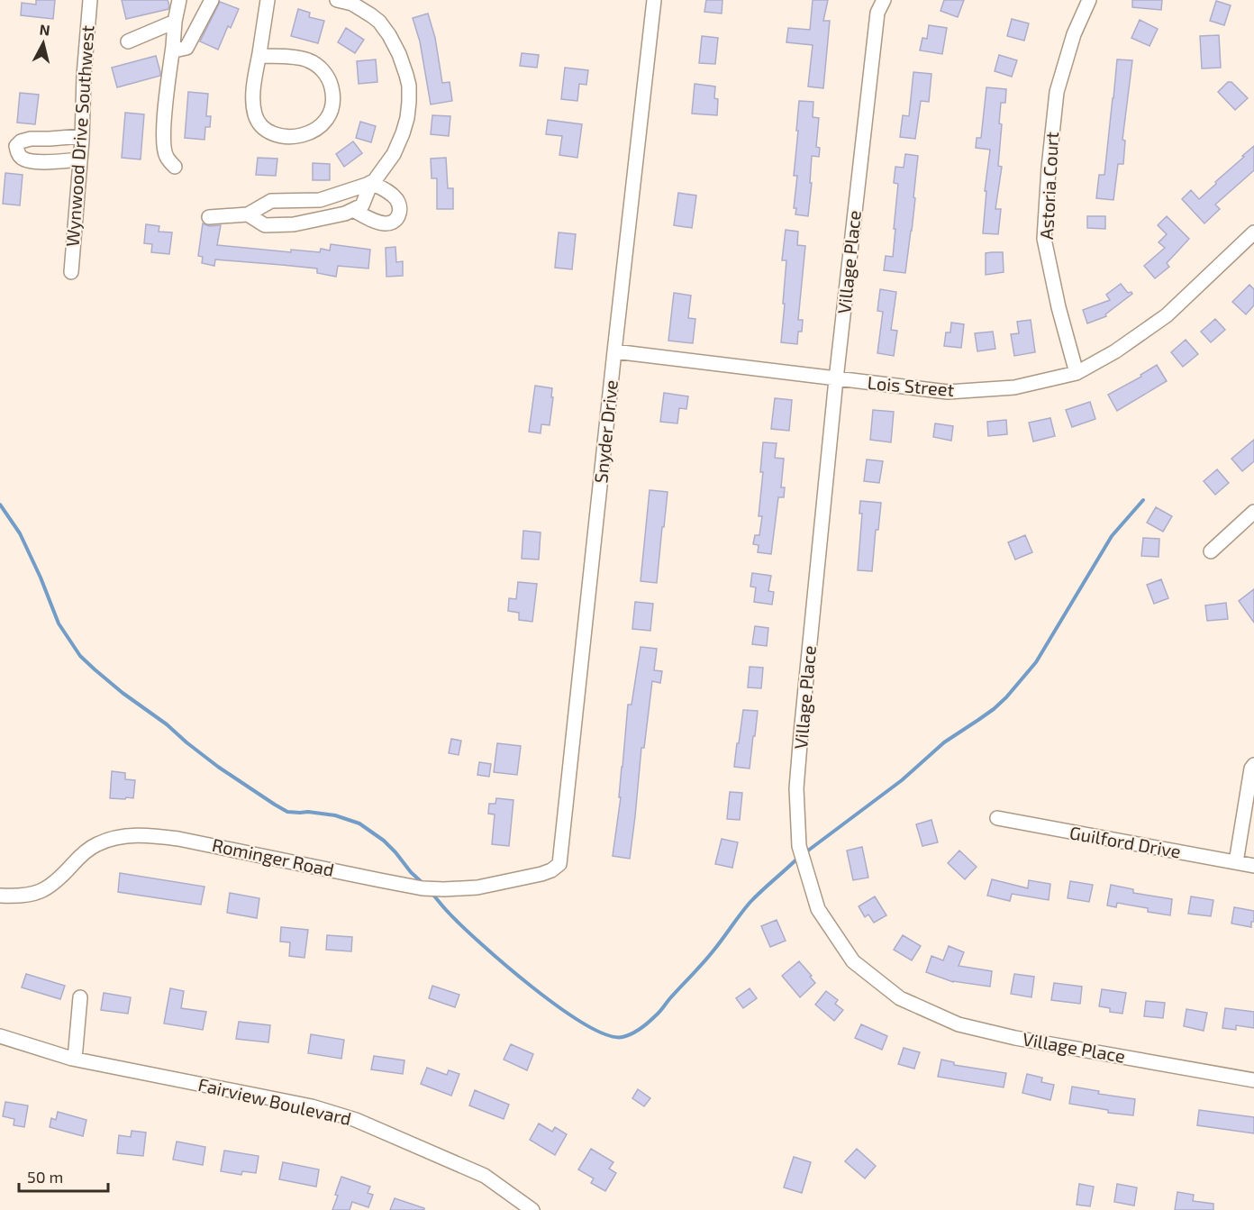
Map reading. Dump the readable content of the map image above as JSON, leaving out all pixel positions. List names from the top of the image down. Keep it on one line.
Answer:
{"streets":{"street":["Wynwood Drive Southwest","Astoria Court","Village Place","Lois Street","Snyder Drive","Guilford Drive","Rominger Road","Fairview Boulevard"]},"crossings":[["Astoria Court","Lois Street"],["Village Place","Lois Street"],["Lois Street","Snyder Drive"],["Snyder Drive","Rominger Road"]],"scale_bar":"50 m","north":"top"}
